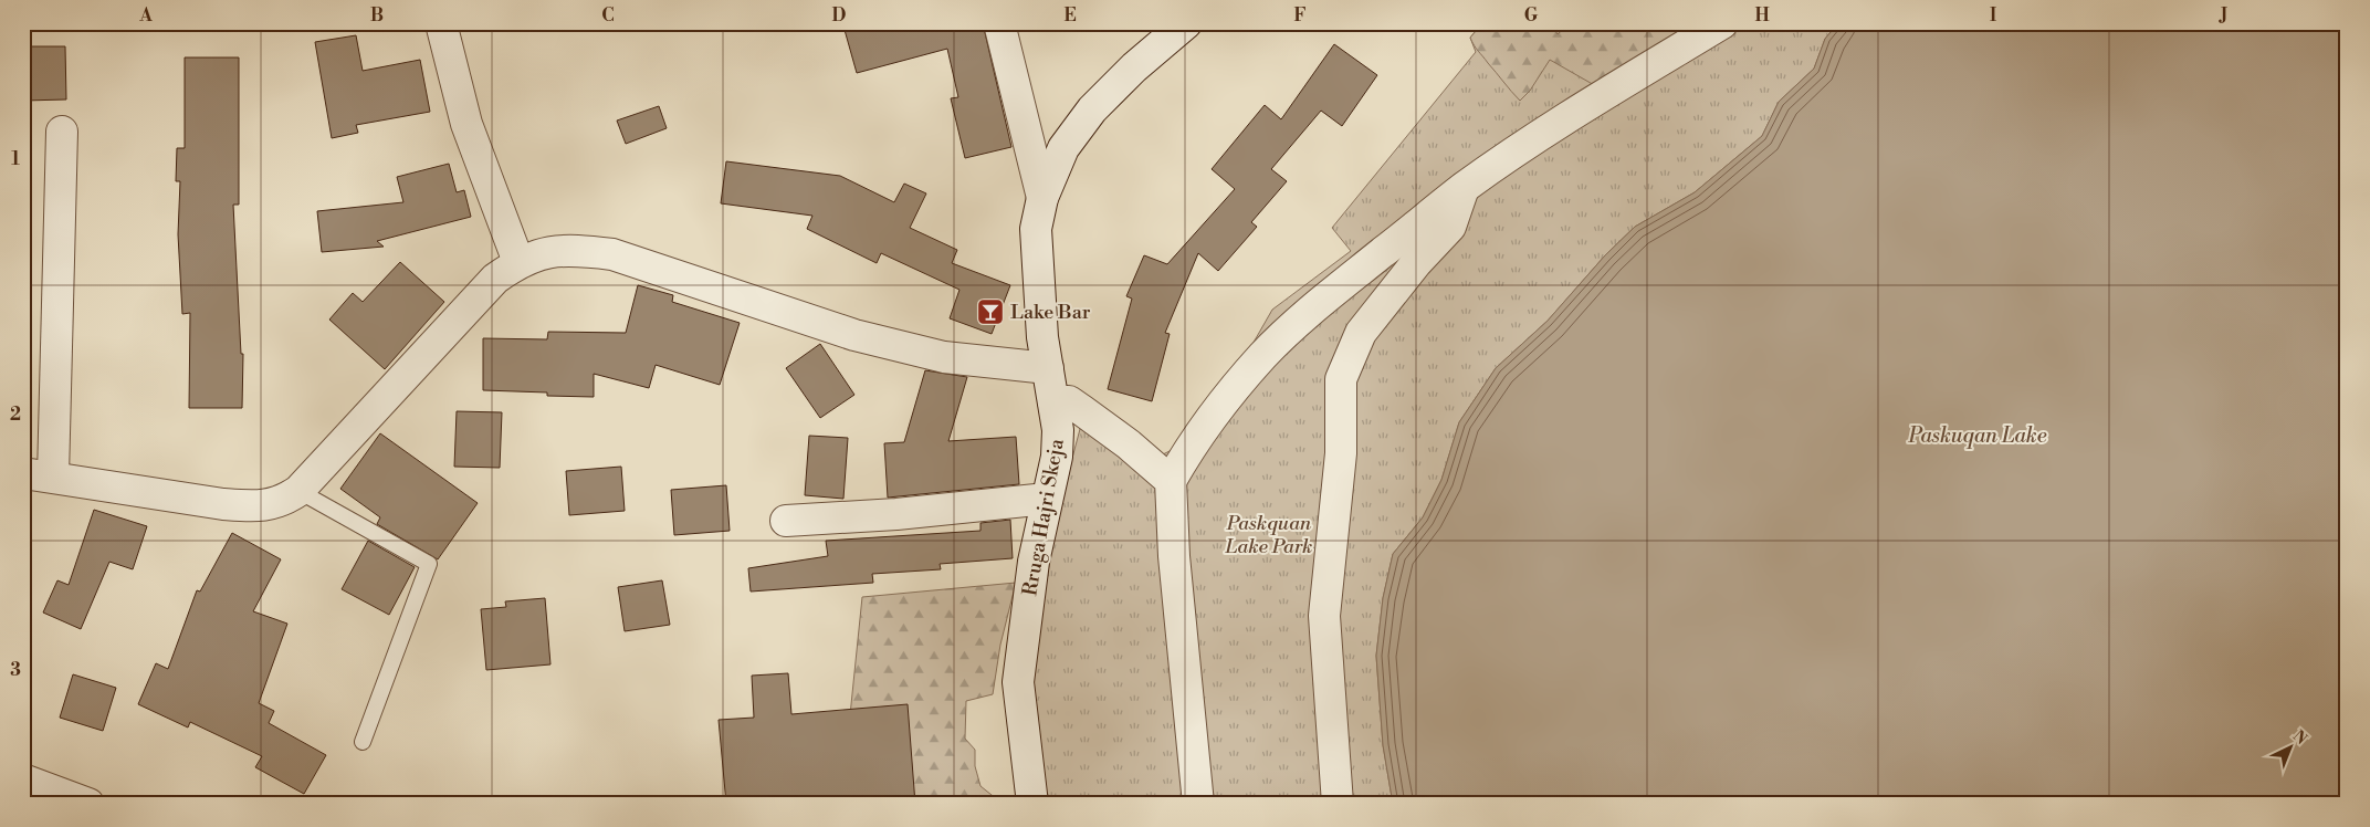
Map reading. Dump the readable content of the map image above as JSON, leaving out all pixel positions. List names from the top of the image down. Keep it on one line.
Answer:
{"streets":{"street":["Rruga Hajri Skeja"]},"water":["Paskuqan Lake"],"parks":["Paskquan Lake Park"],"places":{"bar":["Lake Bar"]},"north":"top right","grid":{"columns":["A","B","C","D","E","F","G","H","I","J"],"rows":["1","2","3"]}}
